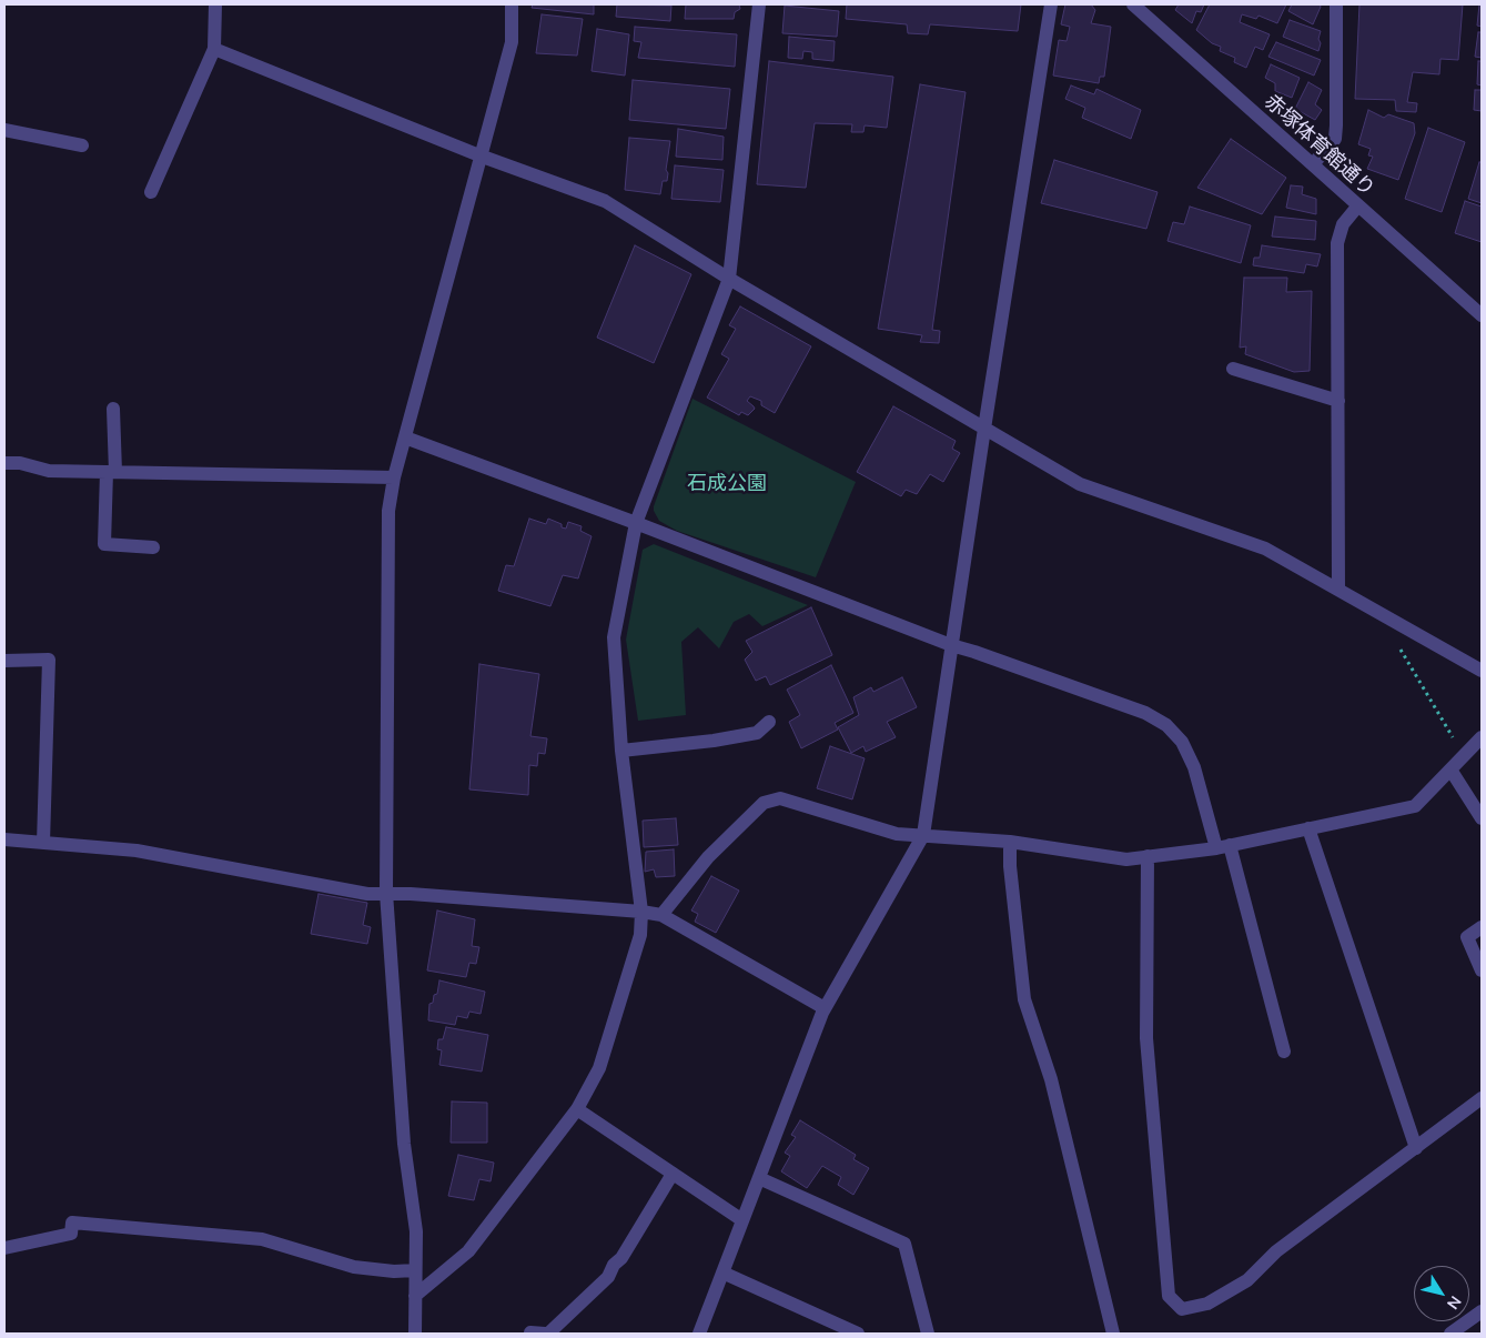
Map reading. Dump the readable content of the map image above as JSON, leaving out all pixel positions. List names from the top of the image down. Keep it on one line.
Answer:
{"streets":{"street":["赤塚体育館通り"]},"parks":["石成公園"],"north":"bottom right"}
